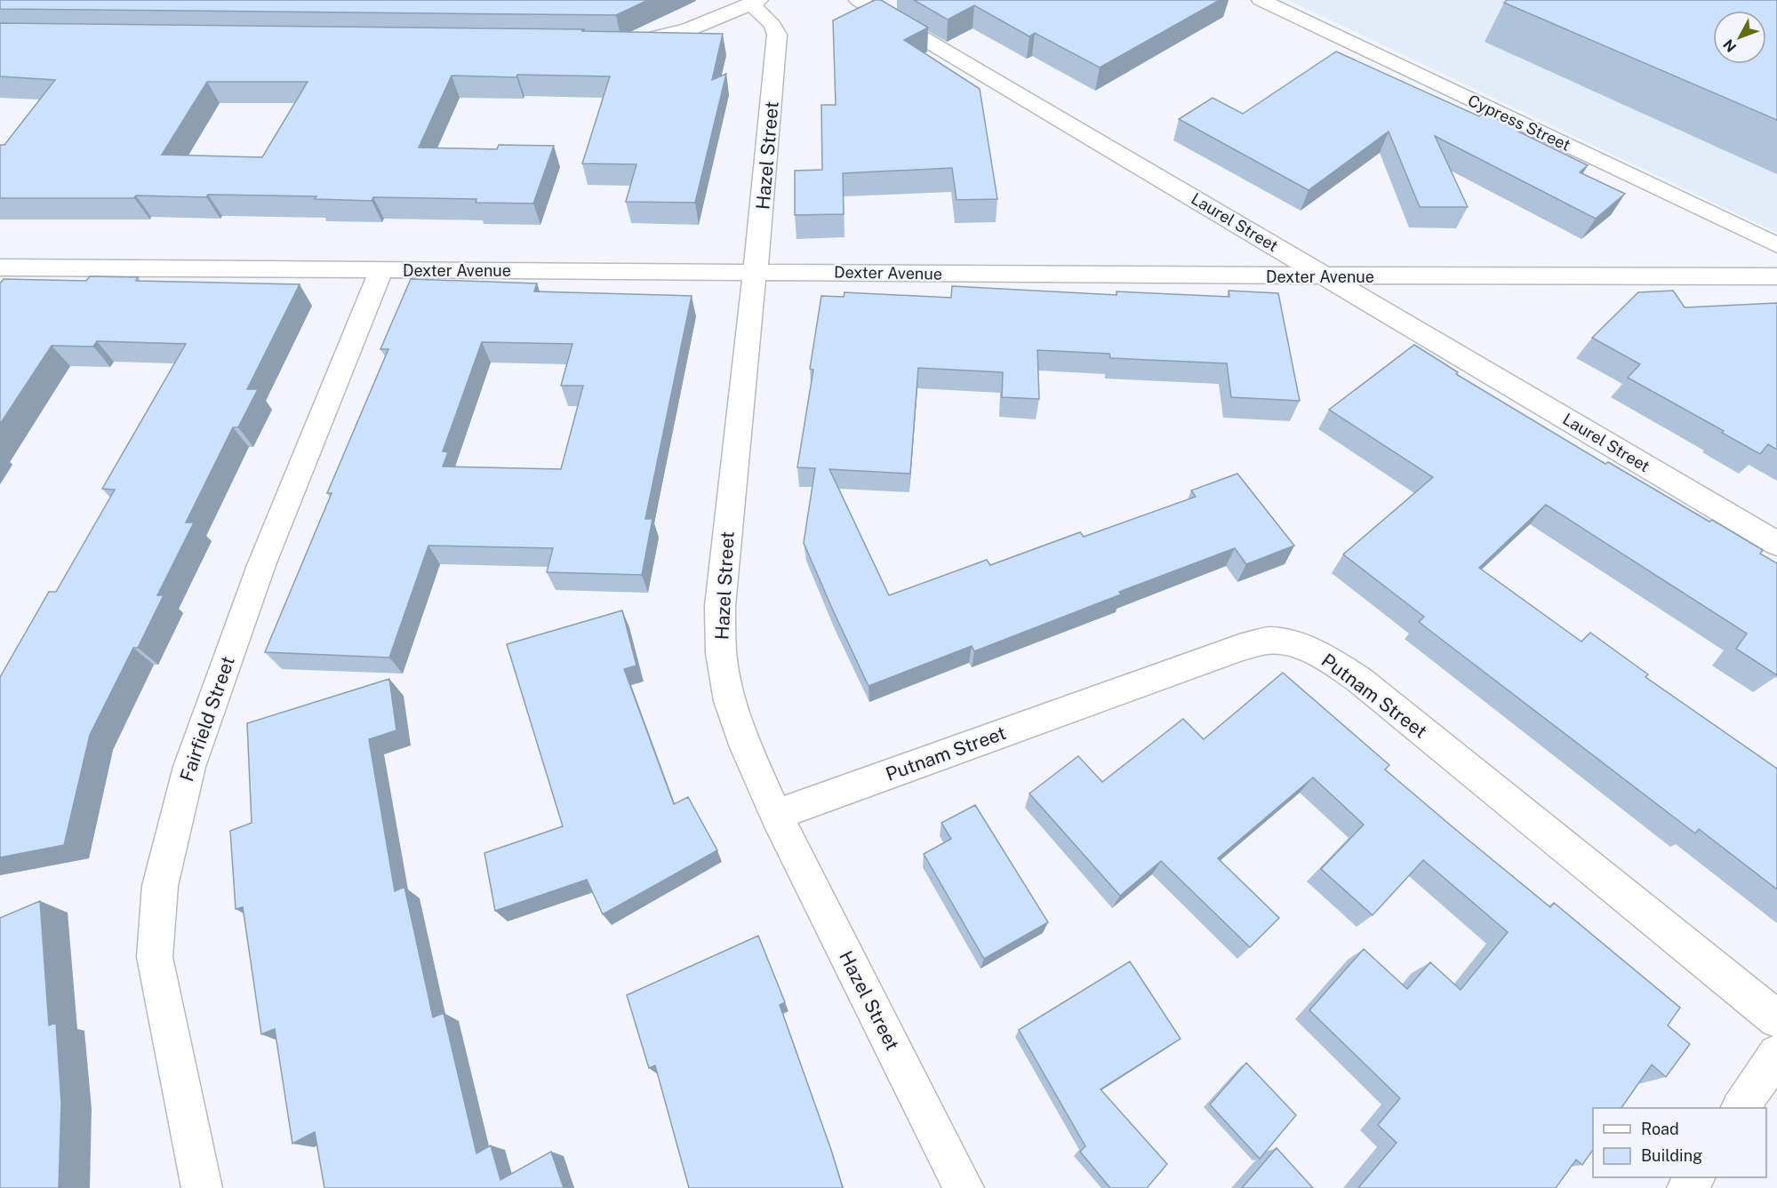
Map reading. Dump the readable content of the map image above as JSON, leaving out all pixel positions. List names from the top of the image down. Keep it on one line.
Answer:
{"streets":{"street":["Cypress Street","Hazel Street","Laurel Street","Dexter Avenue","Putnam Street","Fairfield Street"]},"crossings":[["Hazel Street","Dexter Avenue"],["Hazel Street","Putnam Street"],["Laurel Street","Dexter Avenue"],["Dexter Avenue","Fairfield Street"]],"legend":["Road","Building"],"north":"bottom left"}
